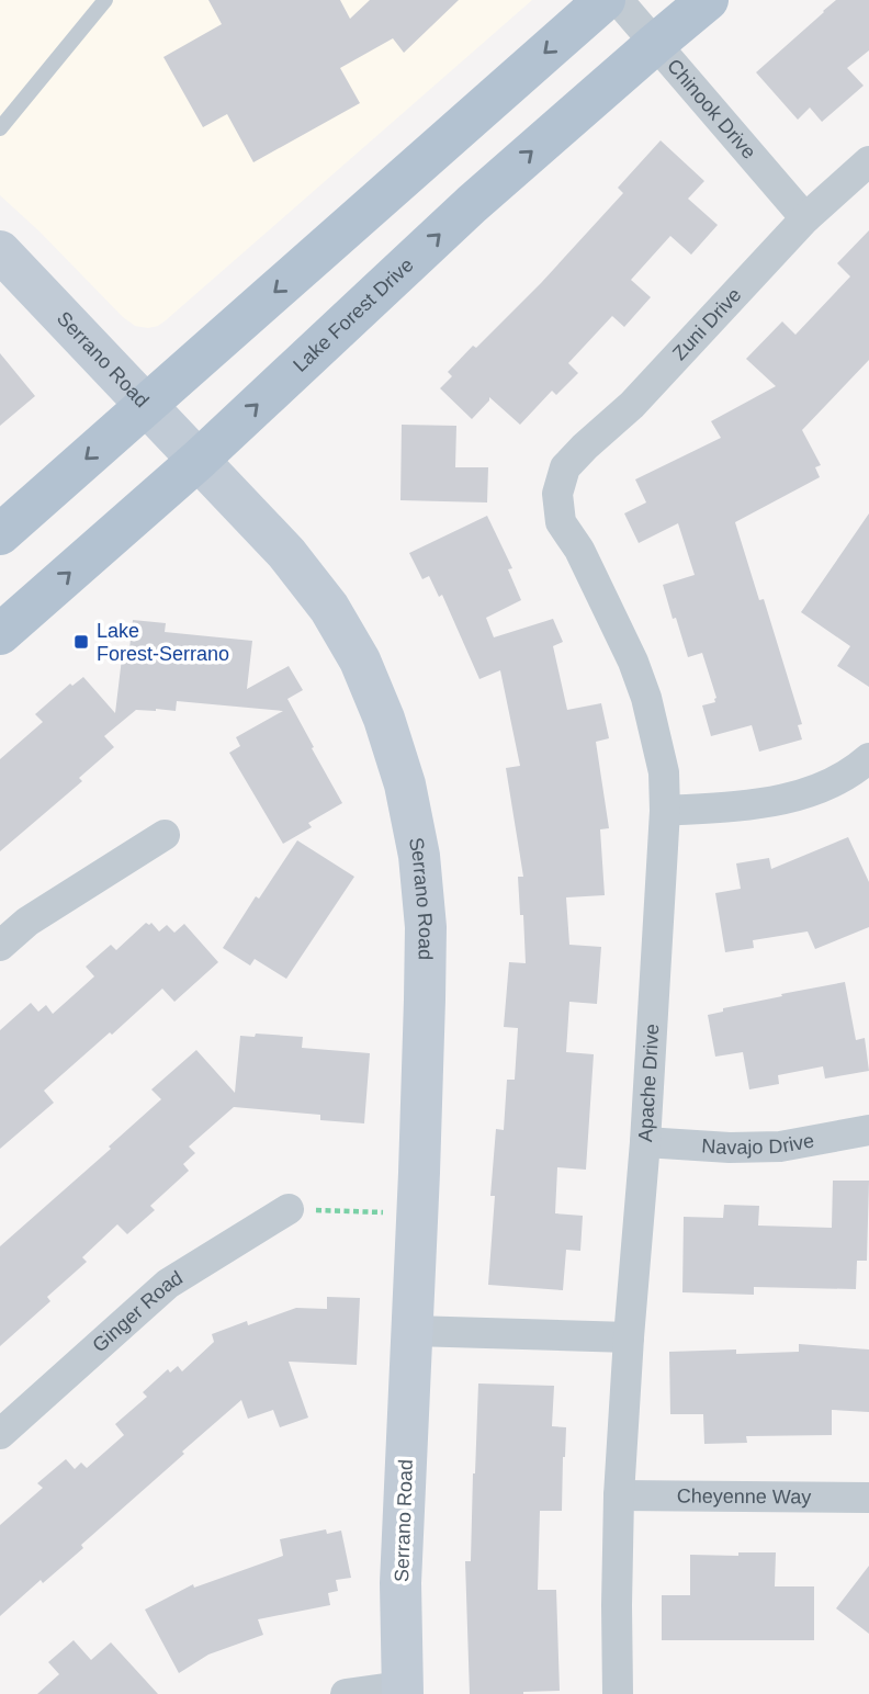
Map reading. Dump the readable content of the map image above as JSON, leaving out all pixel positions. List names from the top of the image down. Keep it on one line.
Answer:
{"streets":{"main road":["Lake Forest Drive"],"street":["Chinook Drive","Zuni Drive","Serrano Road","Apache Drive","Navajo Drive","Ginger Road","Cheyenne Way"]},"crossings":[["Chinook Drive","Lake Forest Drive"],["Chinook Drive","Zuni Drive"],["Lake Forest Drive","Serrano Road"],["Zuni Drive","Apache Drive"],["Apache Drive","Navajo Drive"],["Apache Drive","Cheyenne Way"]],"places":{"transit":["Lake Forest-Serrano"]}}
